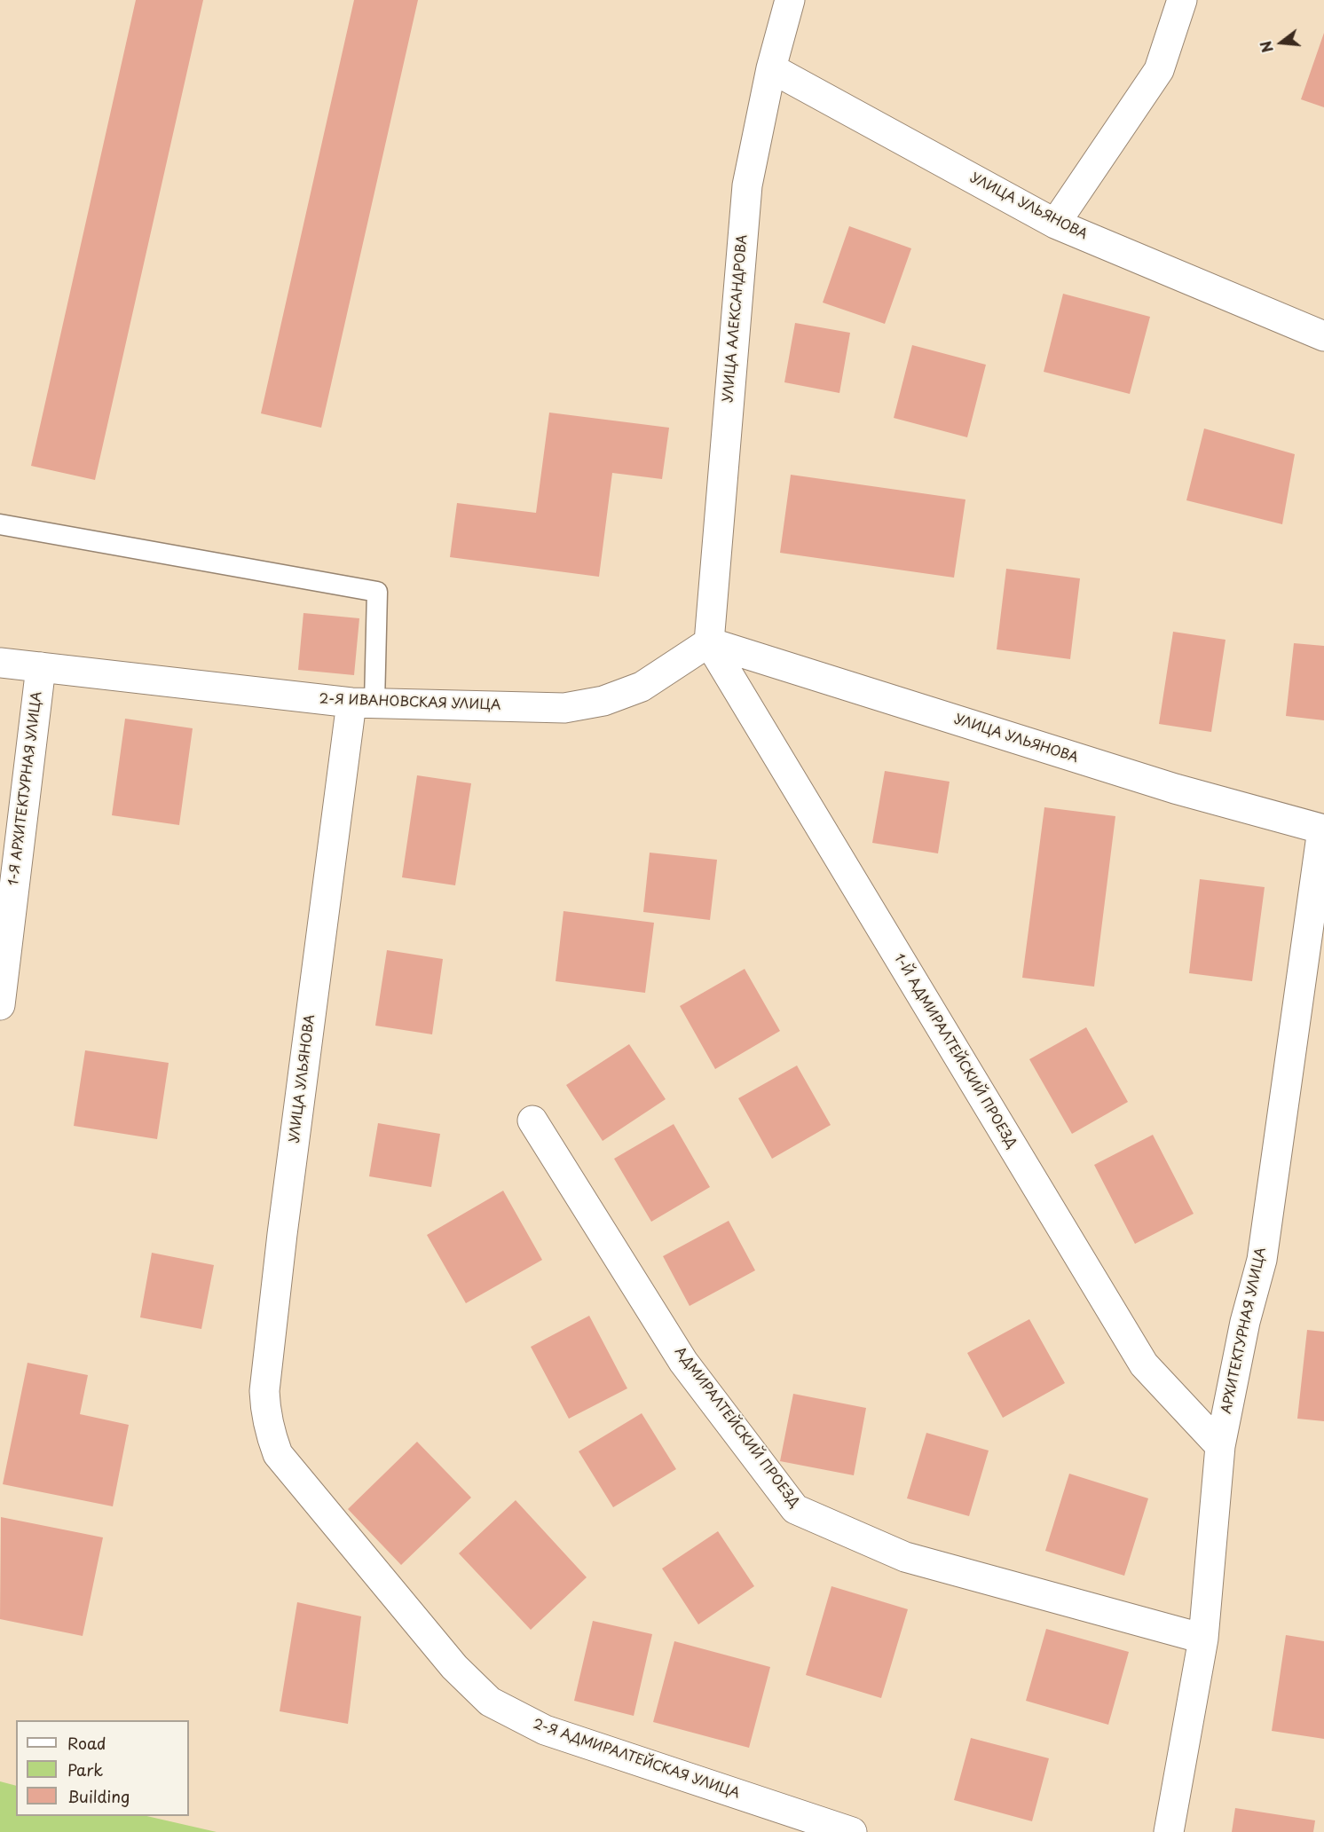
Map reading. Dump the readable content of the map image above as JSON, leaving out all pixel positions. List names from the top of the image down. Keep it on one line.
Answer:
{"streets":{"street":["УЛИЦА УЛЬЯНОВА","УЛИЦА АЛЕКСАНДРОВА","2-Я ИВАНОВСКАЯ УЛИЦА","1-Я АРХИТЕКТУРНАЯ УЛИЦА","1-Й АДМИРАЛТЕЙСКИЙ ПРОЕЗД","АРХИТЕКТУРНАЯ УЛИЦА","АДМИРАЛТЕЙСКИЙ ПРОЕЗД","2-Я АДМИРАЛТЕЙСКАЯ УЛИЦА"]},"crossings":[["УЛИЦА УЛЬЯНОВА","УЛИЦА АЛЕКСАНДРОВА"],["УЛИЦА УЛЬЯНОВА","2-Я ИВАНОВСКАЯ УЛИЦА"],["УЛИЦА УЛЬЯНОВА","1-Й АДМИРАЛТЕЙСКИЙ ПРОЕЗД"],["УЛИЦА УЛЬЯНОВА","АРХИТЕКТУРНАЯ УЛИЦА"],["УЛИЦА УЛЬЯНОВА","2-Я АДМИРАЛТЕЙСКАЯ УЛИЦА"],["УЛИЦА АЛЕКСАНДРОВА","2-Я ИВАНОВСКАЯ УЛИЦА"],["УЛИЦА АЛЕКСАНДРОВА","1-Й АДМИРАЛТЕЙСКИЙ ПРОЕЗД"],["2-Я ИВАНОВСКАЯ УЛИЦА","1-Я АРХИТЕКТУРНАЯ УЛИЦА"],["2-Я ИВАНОВСКАЯ УЛИЦА","1-Й АДМИРАЛТЕЙСКИЙ ПРОЕЗД"],["1-Й АДМИРАЛТЕЙСКИЙ ПРОЕЗД","АРХИТЕКТУРНАЯ УЛИЦА"],["АРХИТЕКТУРНАЯ УЛИЦА","АДМИРАЛТЕЙСКИЙ ПРОЕЗД"]],"legend":["Road","Park","Building"],"north":"left"}
